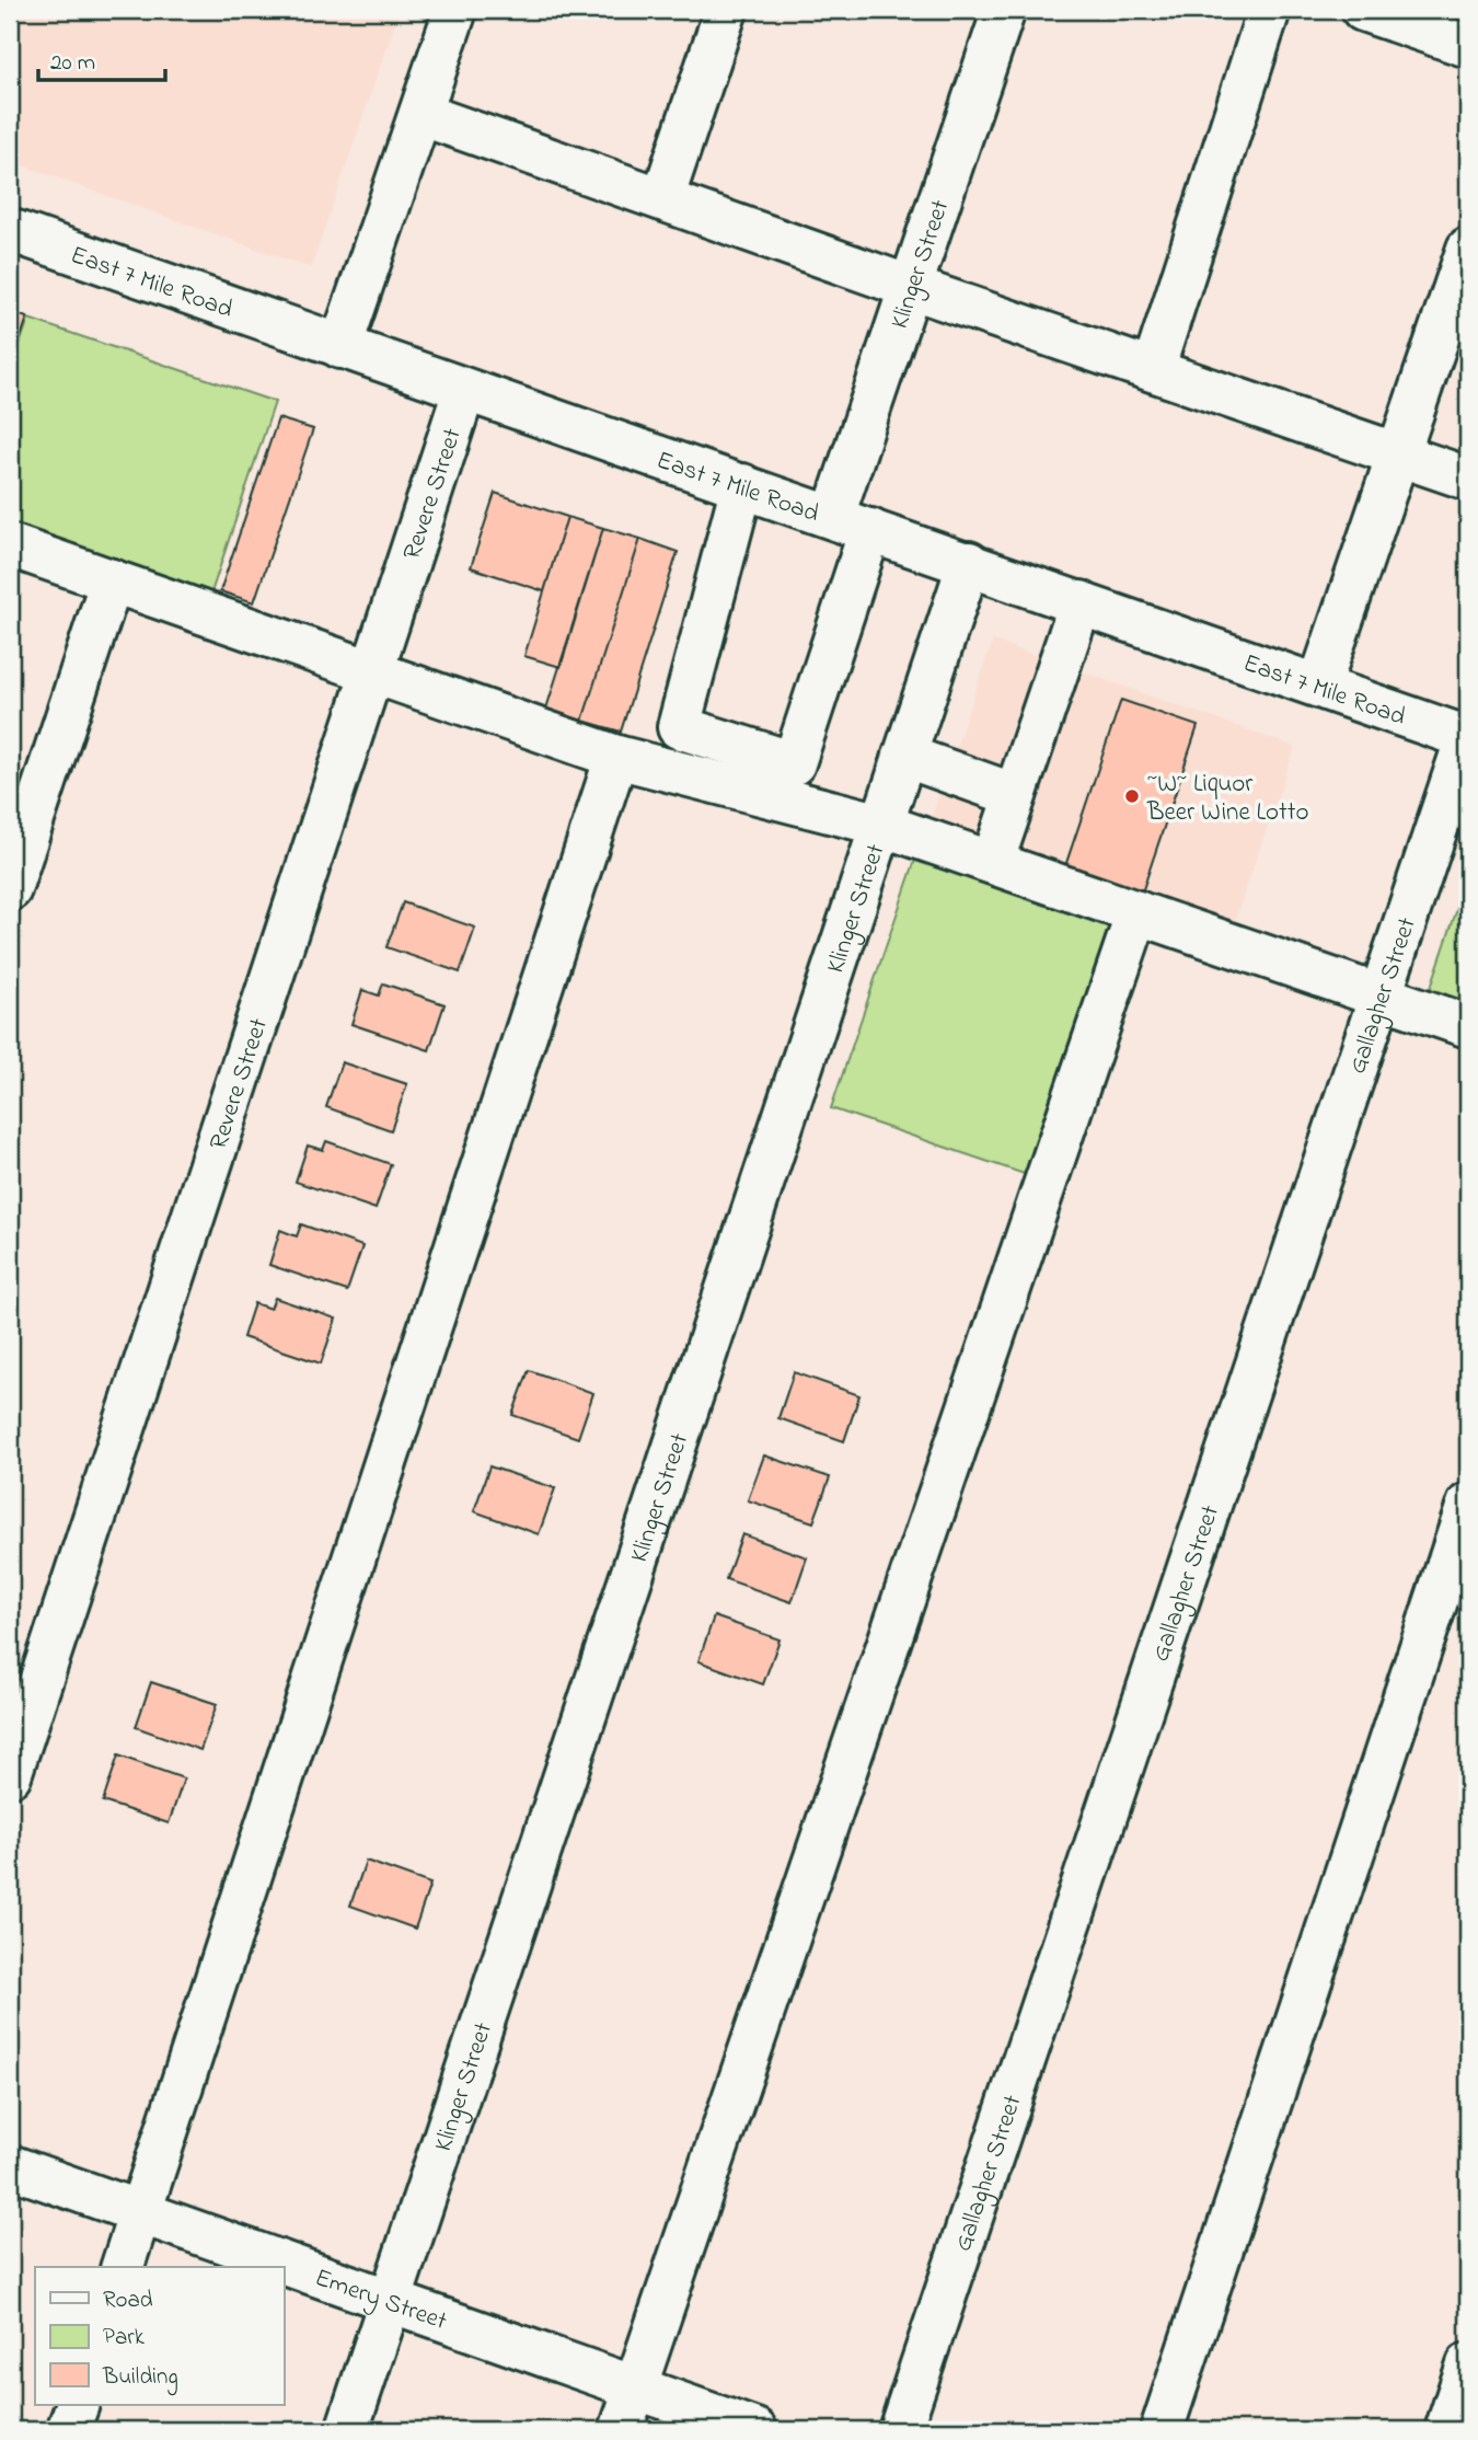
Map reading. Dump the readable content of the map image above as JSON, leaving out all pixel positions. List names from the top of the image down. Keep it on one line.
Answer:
{"streets":{"street":["Klinger Street","East 7 Mile Road","Revere Street","Gallagher Street","Emery Street"]},"crossings":[["Klinger Street","East 7 Mile Road"],["Klinger Street","Emery Street"],["East 7 Mile Road","Revere Street"],["East 7 Mile Road","Gallagher Street"]],"places":["~W~ Liquor Beer Wine Lotto"],"legend":["Road","Park","Building"],"scale_bar":"20 m"}
